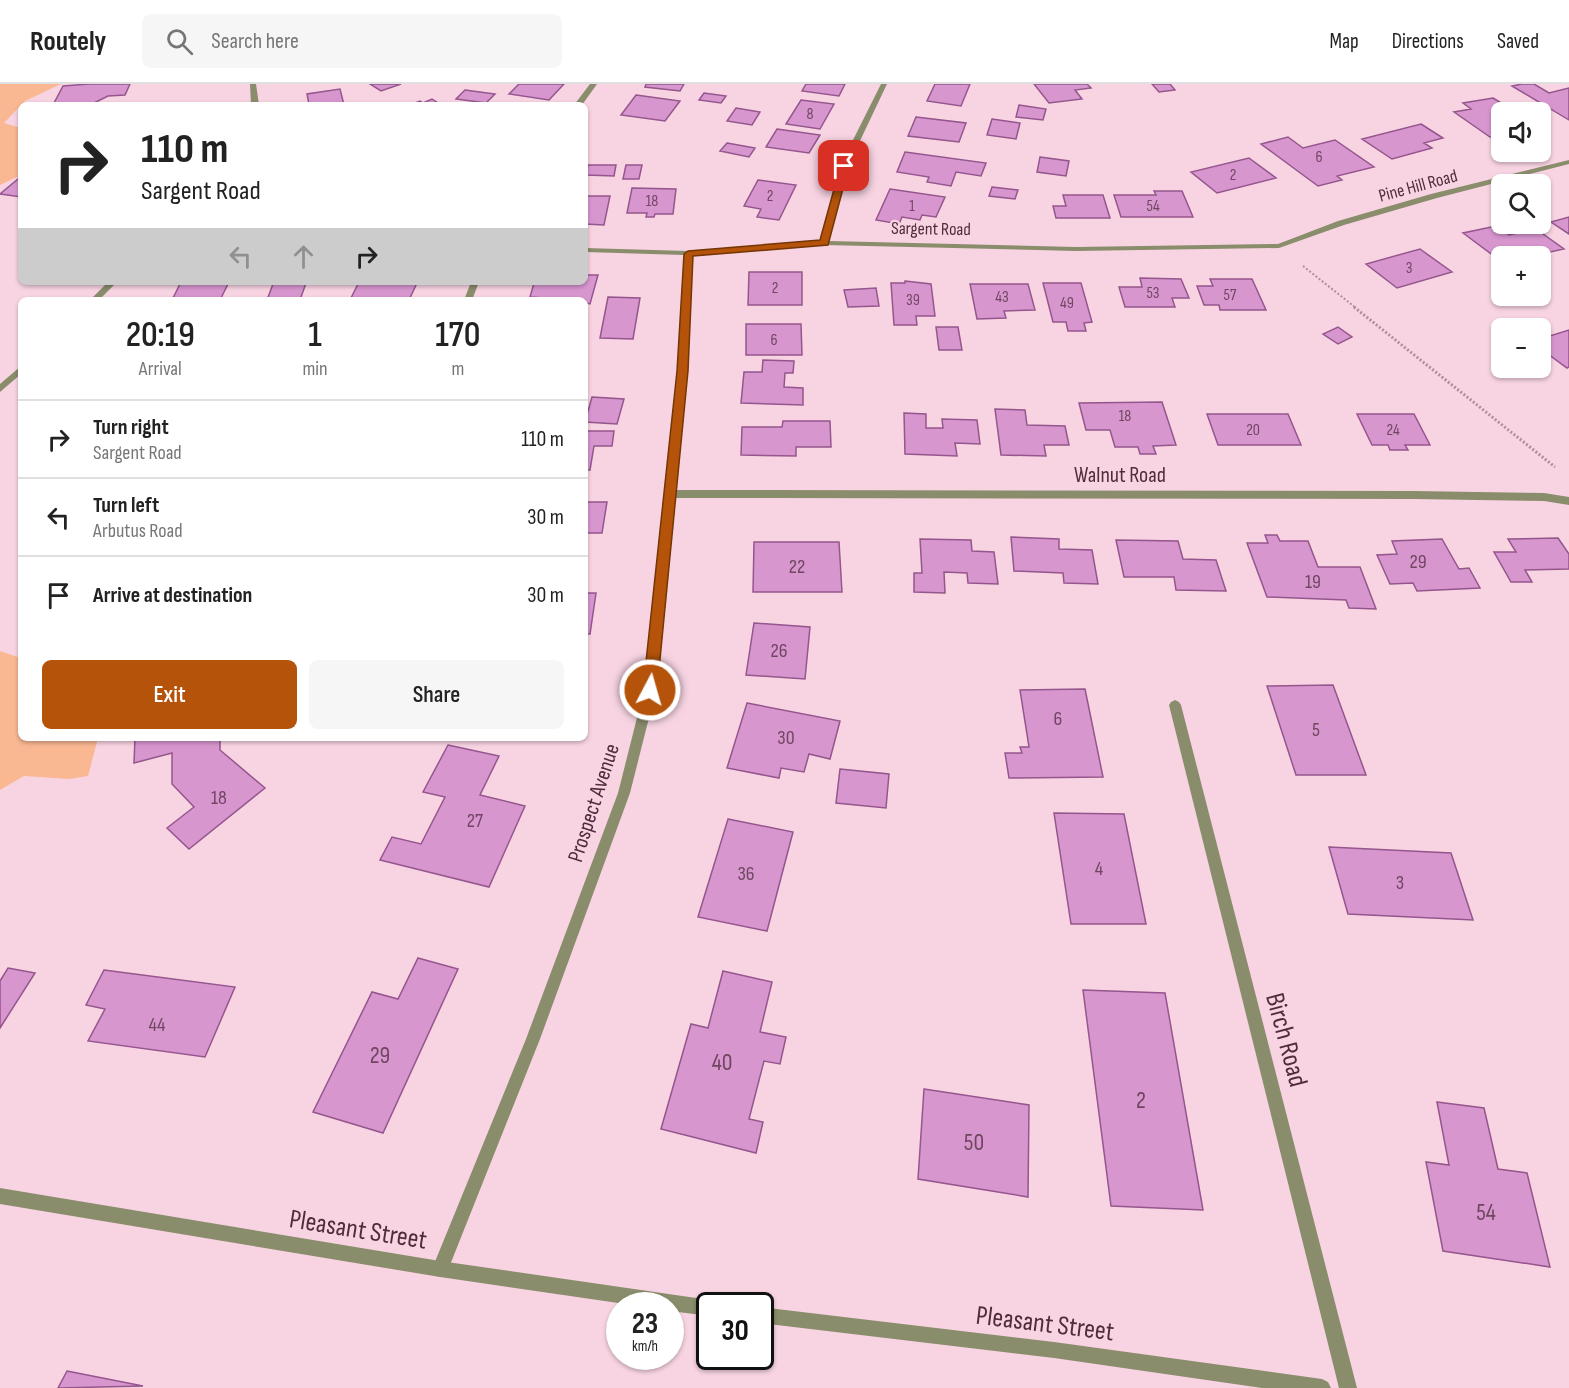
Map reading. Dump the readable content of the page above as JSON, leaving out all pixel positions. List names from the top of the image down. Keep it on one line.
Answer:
{"streets":{"street":["Pine Hill Road","Sargent Road","Walnut Road","Prospect Avenue","Birch Road","Pleasant Street"]},"crossings":[["Pine Hill Road","Sargent Road"],["Sargent Road","Prospect Avenue"],["Walnut Road","Prospect Avenue"],["Prospect Avenue","Pleasant Street"]],"house_numbers":["8","6","2","2","18","1","54","3","2","53","57","43","39","49","6","18","20","24","29","22","19","26","6","5","30","18","27","4","36","3","44","29","40","2","50","54"],"page":{"header":"Routely","search":"Search here","nav":["Map","Directions","Saved"],"map_buttons":["+","−"],"turn":["110 m","Sargent Road"],"eta":["20:19","Arrival","1","min","170","m"],"list":[{"name":"Turn right","note":"Sargent Road","value":"110 m"},{"name":"Turn left","note":"Arbutus Road","value":"30 m"},{"name":"Arrive at destination","value":"30 m"}],"buttons":["Exit","Share"],"speed":"23 km/h","limit":"30"}}
